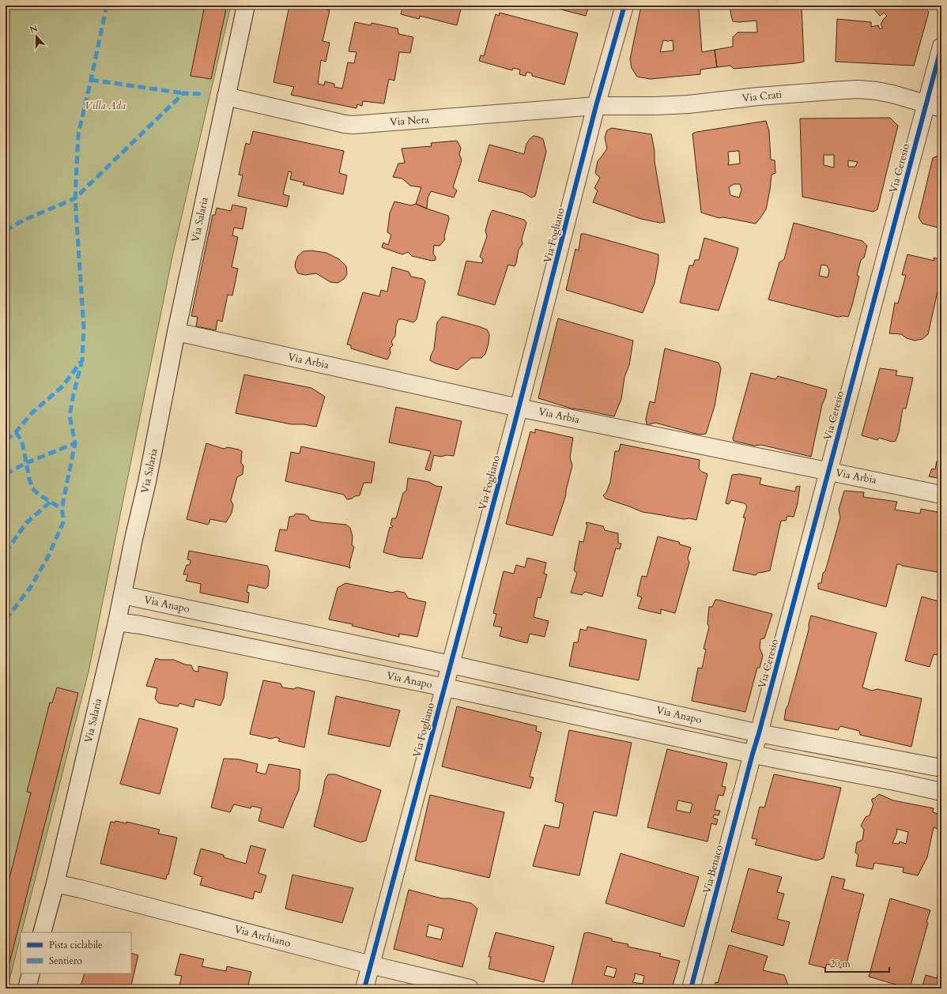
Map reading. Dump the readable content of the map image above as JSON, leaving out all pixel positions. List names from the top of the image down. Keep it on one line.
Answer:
{"streets":{"street":["Via Crati","Via Nera","Via Ceresio","Via Salaria","Via Fogliano","Via Arbia","Via Anapo","Via Benaco","Via Archiano"]},"crossings":[["Via Crati","Via Nera"],["Via Crati","Via Ceresio"],["Via Crati","Via Fogliano"],["Via Nera","Via Salaria"],["Via Nera","Via Fogliano"],["Via Ceresio","Via Arbia"],["Via Ceresio","Via Anapo"],["Via Salaria","Via Arbia"],["Via Salaria","Via Anapo"],["Via Salaria","Via Archiano"],["Via Fogliano","Via Arbia"],["Via Fogliano","Via Anapo"],["Via Fogliano","Via Archiano"],["Via Anapo","Via Benaco"]],"parks":["Villa Ada"],"legend":["Pista ciclabile","Sentiero"],"scale_bar":"20 m","north":"top"}
